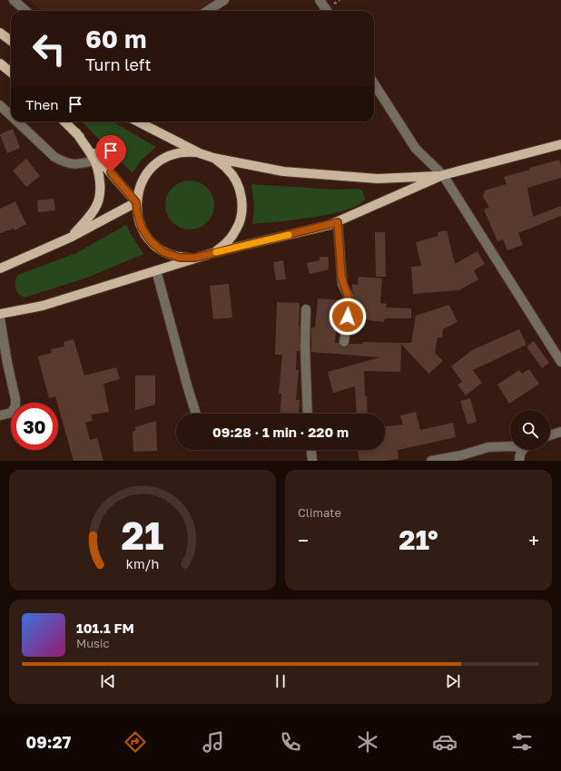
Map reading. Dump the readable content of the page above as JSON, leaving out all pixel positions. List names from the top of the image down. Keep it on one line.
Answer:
{"page":{"turn":["60 m","Turn left"],"then":"Then","limit":"30","trip":"09:28 · 1 min · 220 m","tile":"Climate","heat":["−","21°","+"],"song":["101.1 FM","Music"],"tabs":"09:27","gauge":["21","km/h"]}}
